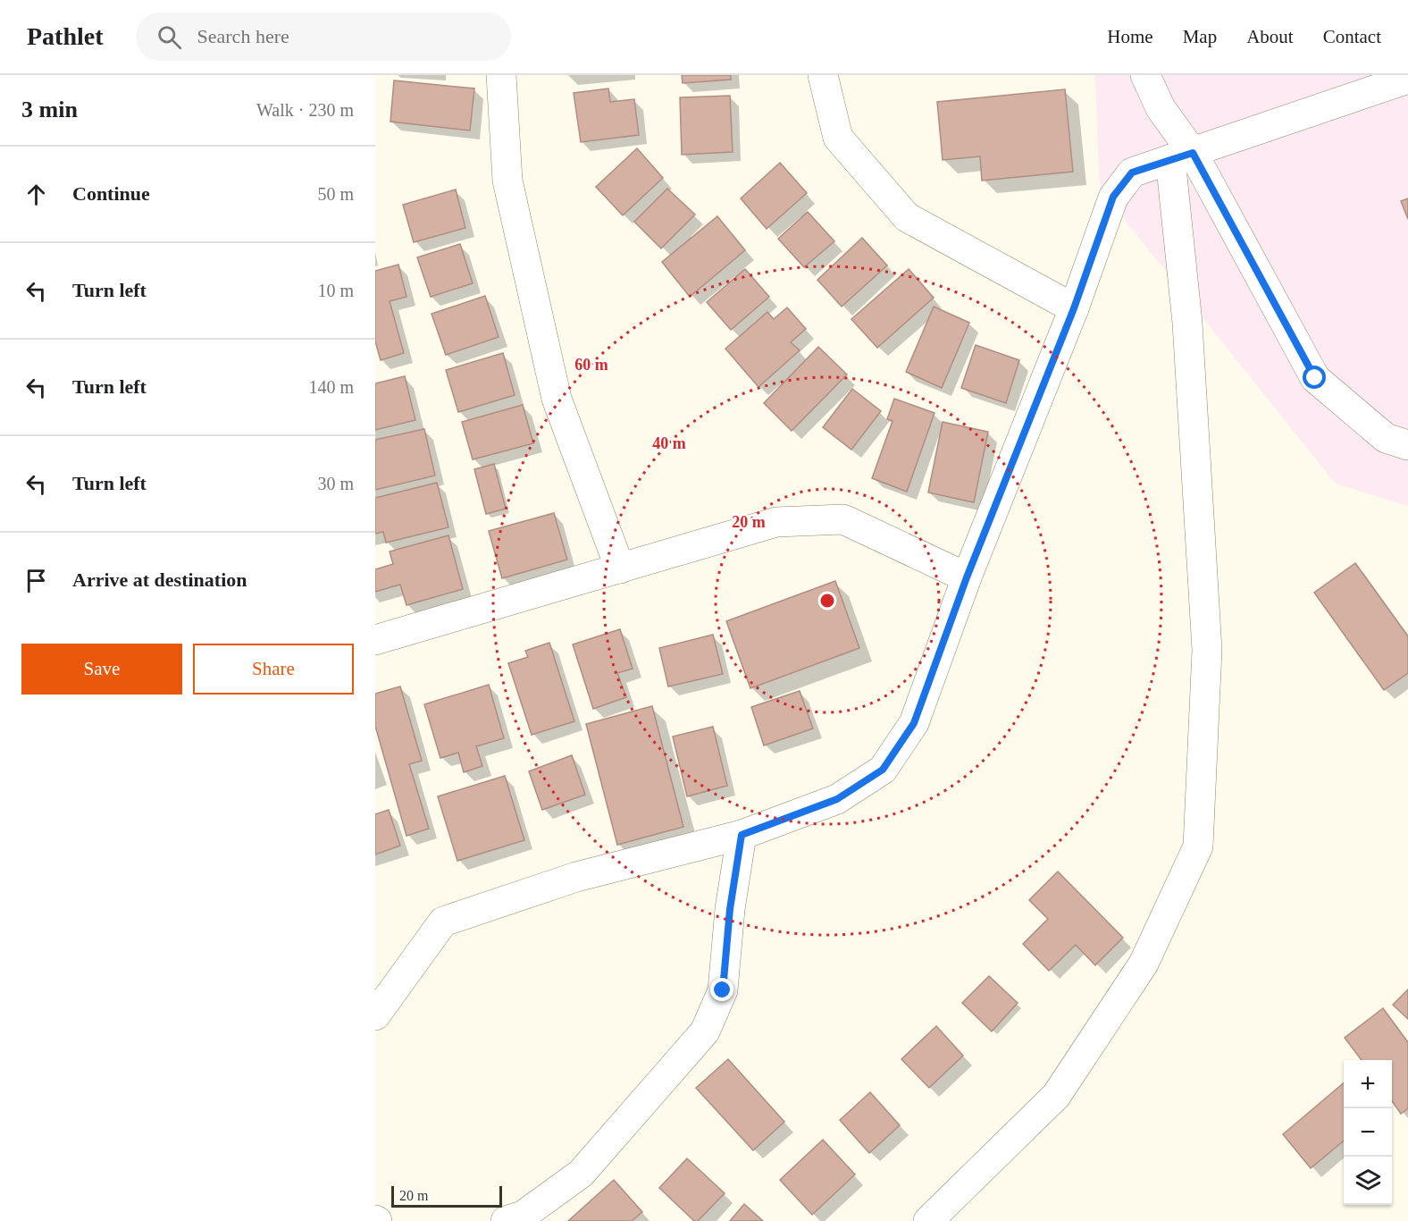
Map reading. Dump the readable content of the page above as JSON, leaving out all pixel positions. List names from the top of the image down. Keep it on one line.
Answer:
{"scale_bar":"20 m","page":{"header":"Pathlet","search":"Search here","nav":["Home","Map","About","Contact"],"heading":["3 min","Walk · 230 m"],"list":[["Continue","50 m"],["Turn left","10 m"],["Turn left","140 m"],["Turn left","30 m"],"Arrive at destination"],"buttons":["Save","Share"],"map_buttons":["+","−"],"scale":"20 m"},"rings":["60 m","40 m","20 m"]}
